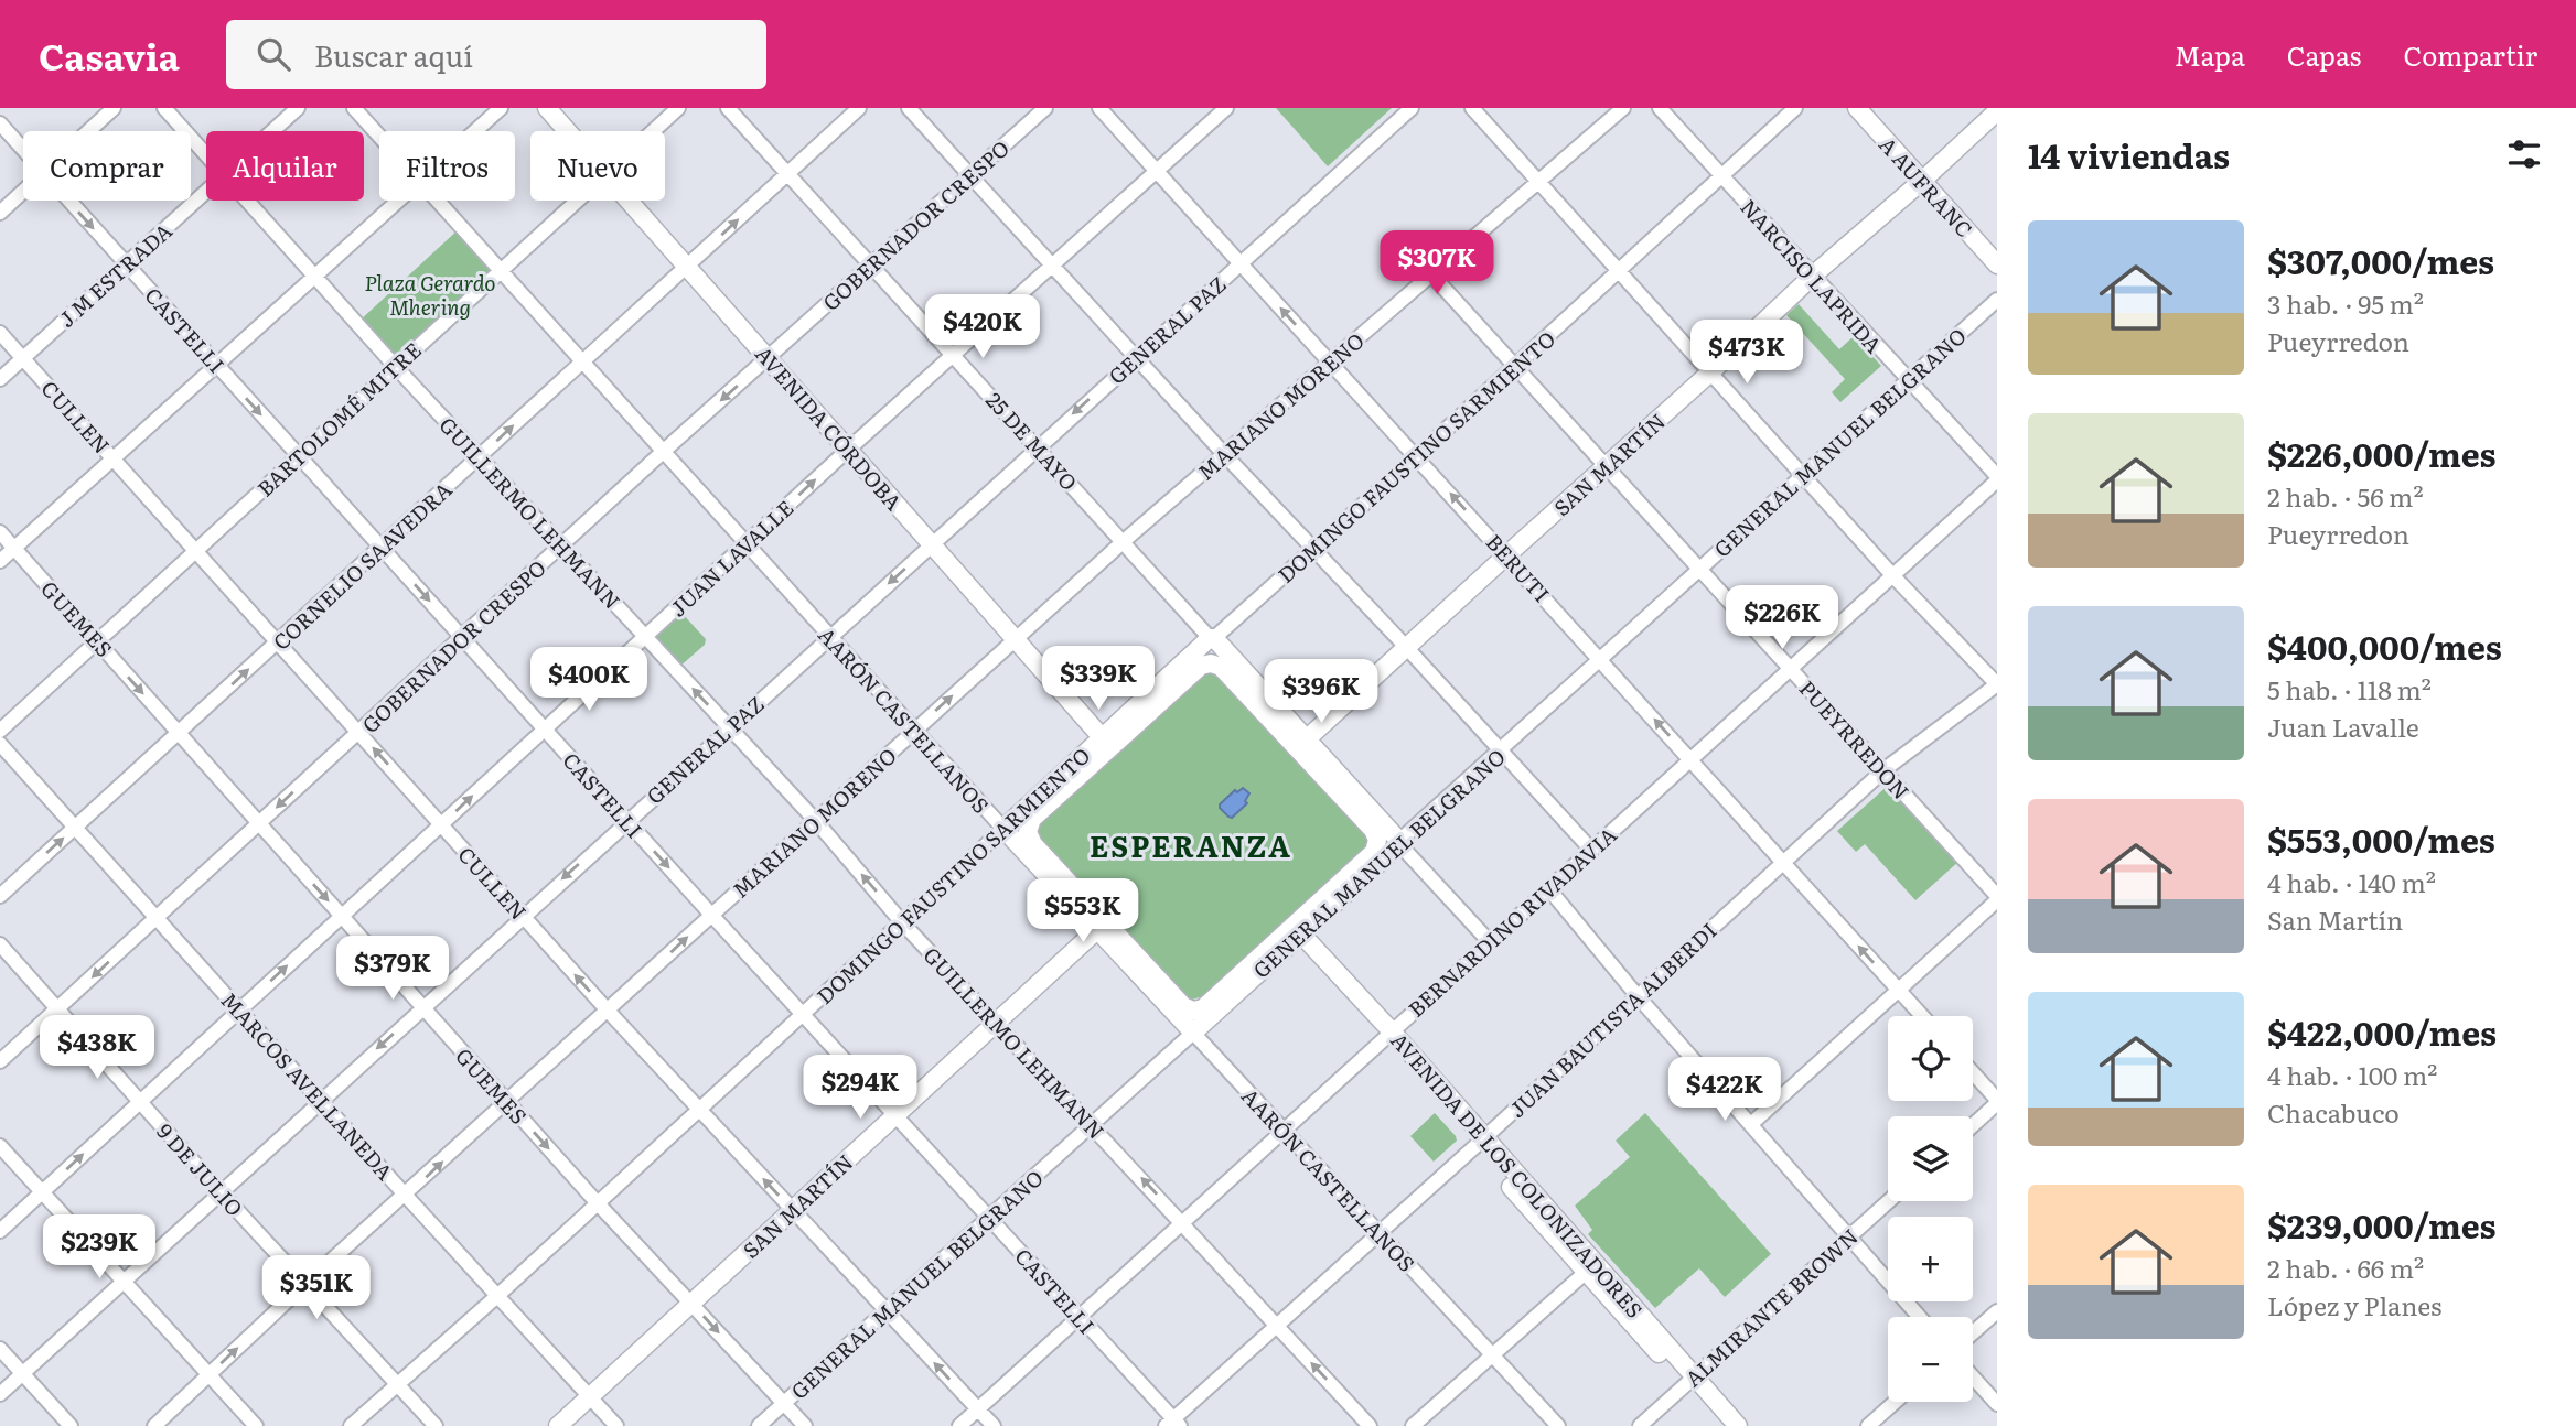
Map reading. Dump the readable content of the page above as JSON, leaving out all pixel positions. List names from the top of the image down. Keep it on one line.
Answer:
{"streets":{"main road":["A AUFRANC","AVENIDA CÓRDOBA","25 DE MAYO","GENERAL MANUEL BELGRANO","DOMINGO FAUSTINO SARMIENTO","SAN MARTÍN","AARÓN CASTELLANOS","AVENIDA DE LOS COLONIZADORES"],"street":["GOBERNADOR CRESPO","J M ESTRADA","NARCISO LAPRIDA","CASTELLI","GENERAL PAZ","MARIANO MORENO","CULLEN","BARTOLOMÉ MITRE","GUILLERMO LEHMANN","JUAN LAVALLE","CORNELIO SAAVEDRA","BERUTI","GUEMES","PUEYRREDON","BERNARDINO RIVADAVIA","JUAN BAUTISTA ALBERDI","MARCOS AVELLANEDA","9 DE JULIO","ALMIRANTE BROWN"]},"crossings":[["A AUFRANC","SAN MARTÍN"],["GOBERNADOR CRESPO","CASTELLI"],["GOBERNADOR CRESPO","CULLEN"],["GOBERNADOR CRESPO","AVENIDA CÓRDOBA"],["GOBERNADOR CRESPO","25 DE MAYO"],["GOBERNADOR CRESPO","GUILLERMO LEHMANN"],["GOBERNADOR CRESPO","GUEMES"],["GOBERNADOR CRESPO","AARÓN CASTELLANOS"],["GOBERNADOR CRESPO","MARCOS AVELLANEDA"],["GOBERNADOR CRESPO","9 DE JULIO"],["J M ESTRADA","CASTELLI"],["J M ESTRADA","CULLEN"],["NARCISO LAPRIDA","GENERAL MANUEL BELGRANO"],["NARCISO LAPRIDA","DOMINGO FAUSTINO SARMIENTO"],["NARCISO LAPRIDA","SAN MARTÍN"],["NARCISO LAPRIDA","BERNARDINO RIVADAVIA"],["CASTELLI","GENERAL PAZ"],["CASTELLI","MARIANO MORENO"],["CASTELLI","BARTOLOMÉ MITRE"],["CASTELLI","GENERAL MANUEL BELGRANO"],["CASTELLI","DOMINGO FAUSTINO SARMIENTO"],["CASTELLI","SAN MARTÍN"],["CASTELLI","JUAN LAVALLE"],["CASTELLI","CORNELIO SAAVEDRA"],["CASTELLI","BERNARDINO RIVADAVIA"],["CASTELLI","JUAN BAUTISTA ALBERDI"],["GENERAL PAZ","CULLEN"],["GENERAL PAZ","AVENIDA CÓRDOBA"],["GENERAL PAZ","25 DE MAYO"],["GENERAL PAZ","GUILLERMO LEHMANN"],["GENERAL PAZ","BERUTI"],["GENERAL PAZ","GUEMES"],["GENERAL PAZ","AARÓN CASTELLANOS"],["GENERAL PAZ","MARCOS AVELLANEDA"],["GENERAL PAZ","9 DE JULIO"],["MARIANO MORENO","CULLEN"],["MARIANO MORENO","AVENIDA CÓRDOBA"],["MARIANO MORENO","25 DE MAYO"],["MARIANO MORENO","GUILLERMO LEHMANN"],["MARIANO MORENO","BERUTI"],["MARIANO MORENO","GUEMES"],["MARIANO MORENO","AARÓN CASTELLANOS"],["MARIANO MORENO","PUEYRREDON"],["MARIANO MORENO","MARCOS AVELLANEDA"],["MARIANO MORENO","9 DE JULIO"],["CULLEN","BARTOLOMÉ MITRE"],["CULLEN","GENERAL MANUEL BELGRANO"],["CULLEN","DOMINGO FAUSTINO SARMIENTO"],["CULLEN","SAN MARTÍN"],["CULLEN","JUAN LAVALLE"],["CULLEN","CORNELIO SAAVEDRA"],["CULLEN","BERNARDINO RIVADAVIA"],["BARTOLOMÉ MITRE","GUILLERMO LEHMANN"],["BARTOLOMÉ MITRE","GUEMES"],["BARTOLOMÉ MITRE","AARÓN CASTELLANOS"],["AVENIDA CÓRDOBA","DOMINGO FAUSTINO SARMIENTO"],["AVENIDA CÓRDOBA","JUAN LAVALLE"],["AVENIDA CÓRDOBA","CORNELIO SAAVEDRA"],["25 DE MAYO","GENERAL MANUEL BELGRANO"],["25 DE MAYO","DOMINGO FAUSTINO SARMIENTO"],["25 DE MAYO","SAN MARTÍN"],["25 DE MAYO","JUAN LAVALLE"],["25 DE MAYO","CORNELIO SAAVEDRA"],["25 DE MAYO","BERNARDINO RIVADAVIA"],["GENERAL MANUEL BELGRANO","GUILLERMO LEHMANN"],["GENERAL MANUEL BELGRANO","BERUTI"],["GENERAL MANUEL BELGRANO","GUEMES"],["GENERAL MANUEL BELGRANO","AARÓN CASTELLANOS"],["GENERAL MANUEL BELGRANO","PUEYRREDON"],["GENERAL MANUEL BELGRANO","AVENIDA DE LOS COLONIZADORES"],["DOMINGO FAUSTINO SARMIENTO","GUILLERMO LEHMANN"],["DOMINGO FAUSTINO SARMIENTO","BERUTI"],["DOMINGO FAUSTINO SARMIENTO","GUEMES"],["DOMINGO FAUSTINO SARMIENTO","AARÓN CASTELLANOS"],["DOMINGO FAUSTINO SARMIENTO","PUEYRREDON"],["DOMINGO FAUSTINO SARMIENTO","MARCOS AVELLANEDA"],["DOMINGO FAUSTINO SARMIENTO","9 DE JULIO"],["SAN MARTÍN","GUILLERMO LEHMANN"],["SAN MARTÍN","BERUTI"],["SAN MARTÍN","GUEMES"],["SAN MARTÍN","AARÓN CASTELLANOS"],["SAN MARTÍN","PUEYRREDON"],["SAN MARTÍN","MARCOS AVELLANEDA"],["GUILLERMO LEHMANN","JUAN LAVALLE"],["GUILLERMO LEHMANN","CORNELIO SAAVEDRA"],["GUILLERMO LEHMANN","BERNARDINO RIVADAVIA"],["GUILLERMO LEHMANN","JUAN BAUTISTA ALBERDI"],["JUAN LAVALLE","BERUTI"],["JUAN LAVALLE","GUEMES"],["JUAN LAVALLE","AARÓN CASTELLANOS"],["JUAN LAVALLE","MARCOS AVELLANEDA"],["JUAN LAVALLE","9 DE JULIO"],["CORNELIO SAAVEDRA","GUEMES"],["CORNELIO SAAVEDRA","AARÓN CASTELLANOS"],["CORNELIO SAAVEDRA","MARCOS AVELLANEDA"],["BERUTI","BERNARDINO RIVADAVIA"],["BERUTI","JUAN BAUTISTA ALBERDI"],["AARÓN CASTELLANOS","BERNARDINO RIVADAVIA"],["AARÓN CASTELLANOS","JUAN BAUTISTA ALBERDI"],["PUEYRREDON","BERNARDINO RIVADAVIA"],["PUEYRREDON","JUAN BAUTISTA ALBERDI"],["BERNARDINO RIVADAVIA","AVENIDA DE LOS COLONIZADORES"],["JUAN BAUTISTA ALBERDI","AVENIDA DE LOS COLONIZADORES"],["AVENIDA DE LOS COLONIZADORES","ALMIRANTE BROWN"]],"one_way":["CULLEN","CORNELIO SAAVEDRA","BERUTI","GUEMES"],"districts":["ESPERANZA"],"parks":["Plaza Gerardo Mhering"],"page":{"header":"Casavia","search":"Buscar aquí","nav":["Mapa","Capas","Compartir"],"heading":"14 viviendas","chip":["Comprar","Alquilar","Filtros","Nuevo"],"list":[{"name":"$307,000/mes","note":"3 hab. · 95 m² · Pueyrredon"},{"name":"$226,000/mes","note":"2 hab. · 56 m² · Pueyrredon"},{"name":"$400,000/mes","note":"5 hab. · 118 m² · Juan Lavalle"},{"name":"$553,000/mes","note":"4 hab. · 140 m² · San Martín"},{"name":"$422,000/mes","note":"4 hab. · 100 m² · Chacabuco"},{"name":"$239,000/mes","note":"2 hab. · 66 m² · López y Planes"}],"price":["$307K","$420K","$473K","$226K","$339K","$400K","$396K","$553K","$379K","$438K","$294K","$422K","$239K","$351K"],"map_buttons":["+","−"]}}
